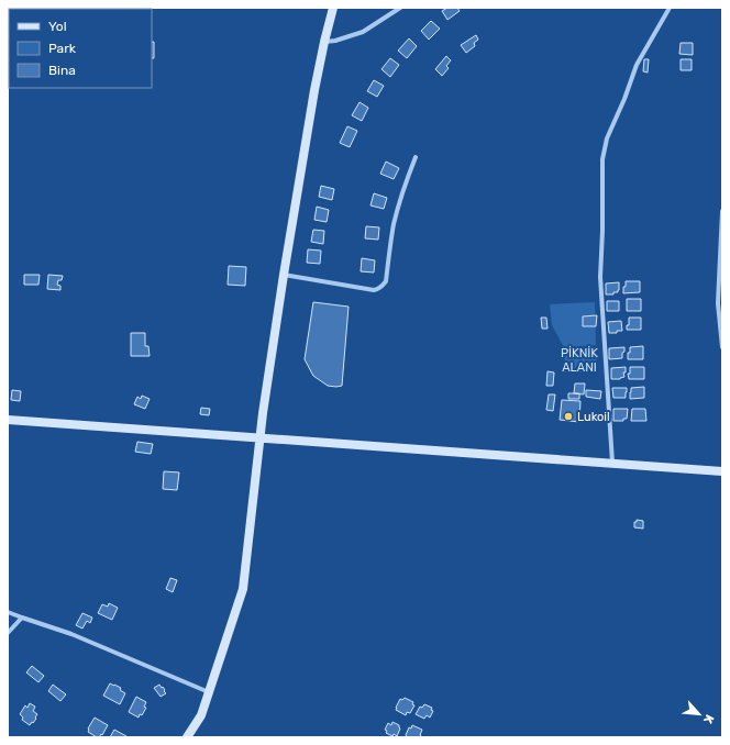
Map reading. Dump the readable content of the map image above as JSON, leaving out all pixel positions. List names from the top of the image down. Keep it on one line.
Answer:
{"parks":["PİKNİK ALANI"],"places":["Lukoil"],"legend":["Yol","Park","Bina"],"north":"bottom right"}
